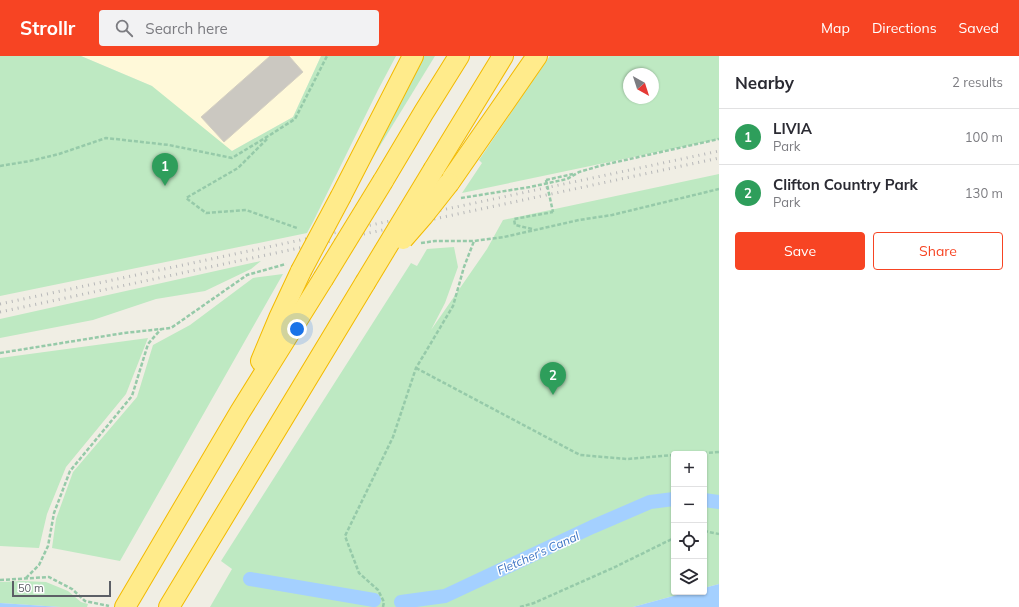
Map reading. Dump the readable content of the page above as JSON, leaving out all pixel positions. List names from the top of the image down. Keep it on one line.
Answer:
{"water":["Fletcher's Canal"],"scale_bar":"50 m","north":"bottom right","page":{"header":"Strollr","search":"Search here","nav":["Map","Directions","Saved"],"heading":["Nearby","2 results"],"list":[{"mark":"1","name":"LIVIA","note":"Park","value":"100 m"},{"mark":"2","name":"Clifton Country Park","note":"Park","value":"130 m"}],"pins":["1","2"],"buttons":["Save","Share"],"map_buttons":["+","−"],"scale":"50 m"}}
